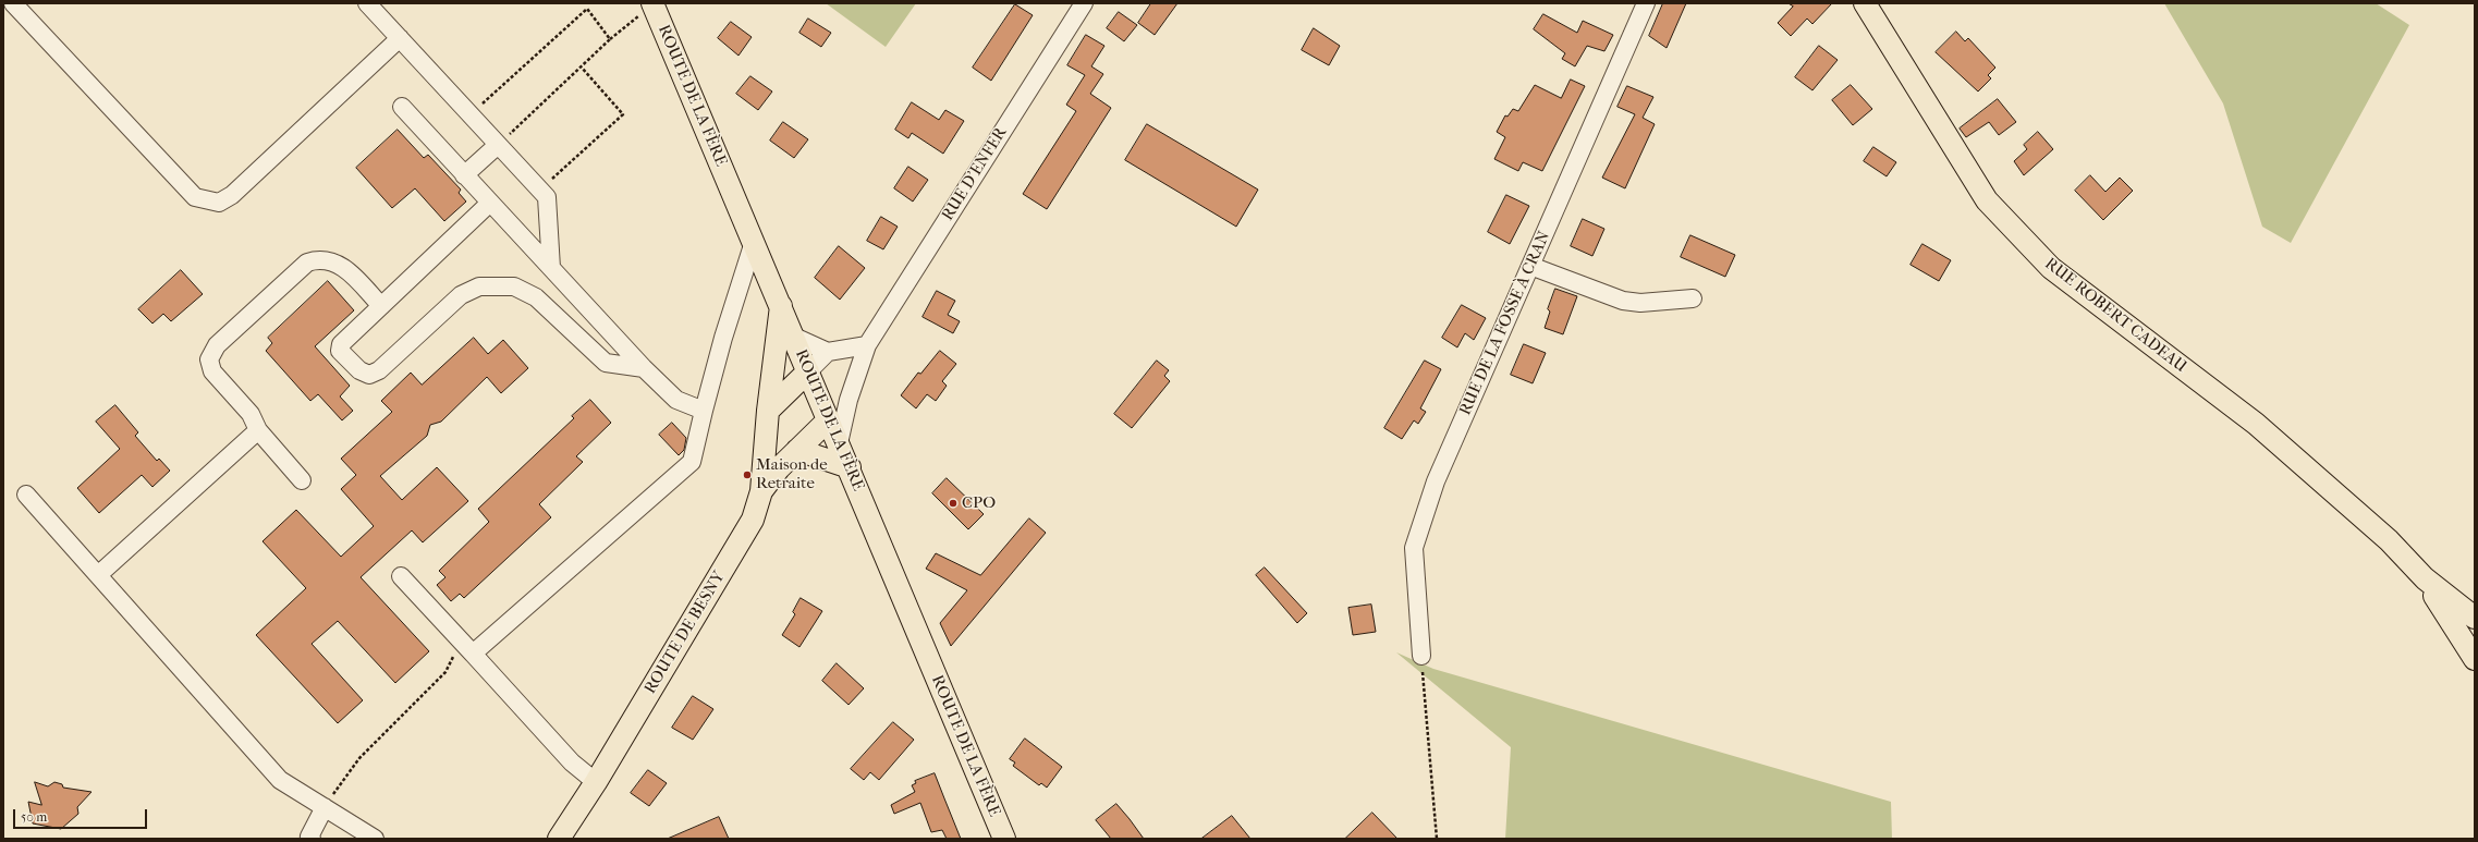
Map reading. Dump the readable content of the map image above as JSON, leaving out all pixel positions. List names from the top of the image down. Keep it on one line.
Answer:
{"streets":{"main road":["ROUTE DE LA FÈRE","RUE ROBERT CADEAU","ROUTE DE BESNY"],"street":["RUE D'ENFER","RUE DE LA FOSSE À CRAN"]},"crossings":[["ROUTE DE LA FÈRE","RUE D'ENFER"],["ROUTE DE LA FÈRE","ROUTE DE BESNY"]],"places":["Maison de Retraite","CPO"],"scale_bar":"50 m"}
